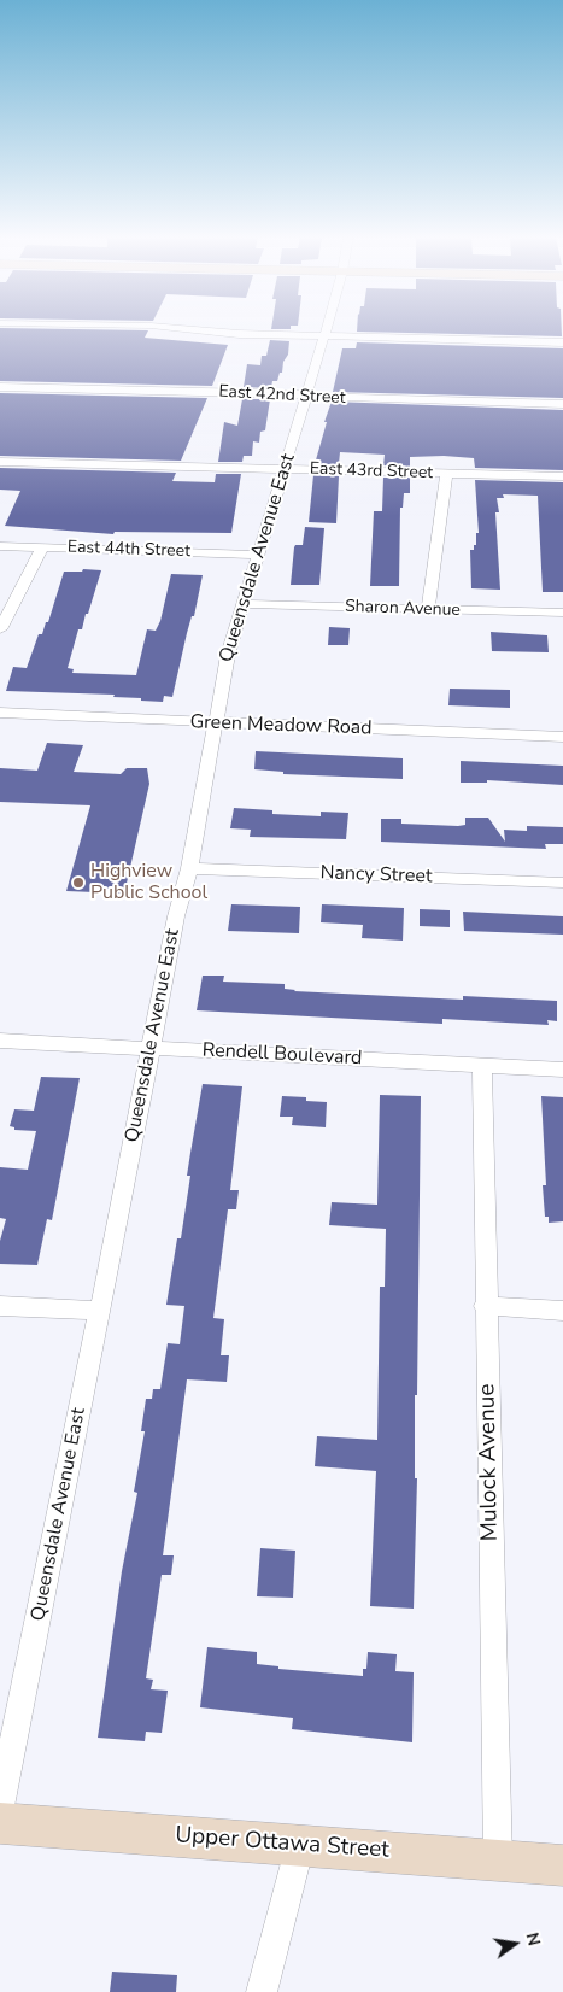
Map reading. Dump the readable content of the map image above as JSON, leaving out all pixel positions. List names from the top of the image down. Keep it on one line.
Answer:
{"streets":{"main road":["Upper Ottawa Street"],"street":["East 42nd Street","East 43rd Street","East 44th Street","Queensdale Avenue East","Sharon Avenue","Green Meadow Road","Nancy Street","Rendell Boulevard","Mulock Avenue"]},"crossings":[["East 42nd Street","Queensdale Avenue East"],["East 43rd Street","Queensdale Avenue East"],["East 44th Street","Queensdale Avenue East"],["Queensdale Avenue East","Sharon Avenue"],["Queensdale Avenue East","Green Meadow Road"],["Queensdale Avenue East","Nancy Street"],["Queensdale Avenue East","Rendell Boulevard"],["Rendell Boulevard","Mulock Avenue"],["Mulock Avenue","Upper Ottawa Street"]],"places":["Highview Public School"],"north":"right"}
